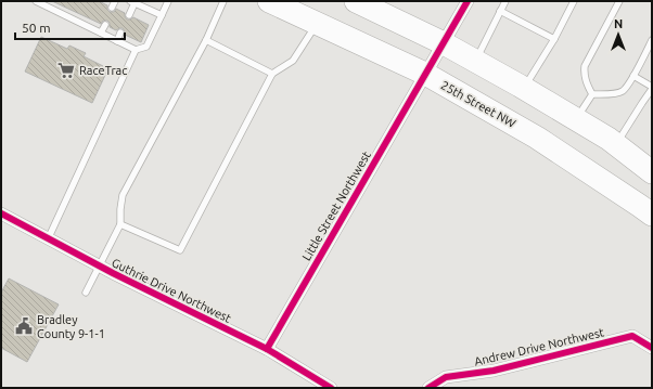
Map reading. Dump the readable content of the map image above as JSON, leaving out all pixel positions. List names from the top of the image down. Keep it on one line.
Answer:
{"streets":{"highway":["25th Street NW"],"street":["Little Street Northwest","Guthrie Drive Northwest","Andrew Drive Northwest"]},"crossings":[["25th Street NW","Little Street Northwest"],["Little Street Northwest","Guthrie Drive Northwest"]],"places":{"supermarket":["RaceTrac"],"public building":["Bradley County 9-1-1"]},"scale_bar":"50 m","north":"top"}
